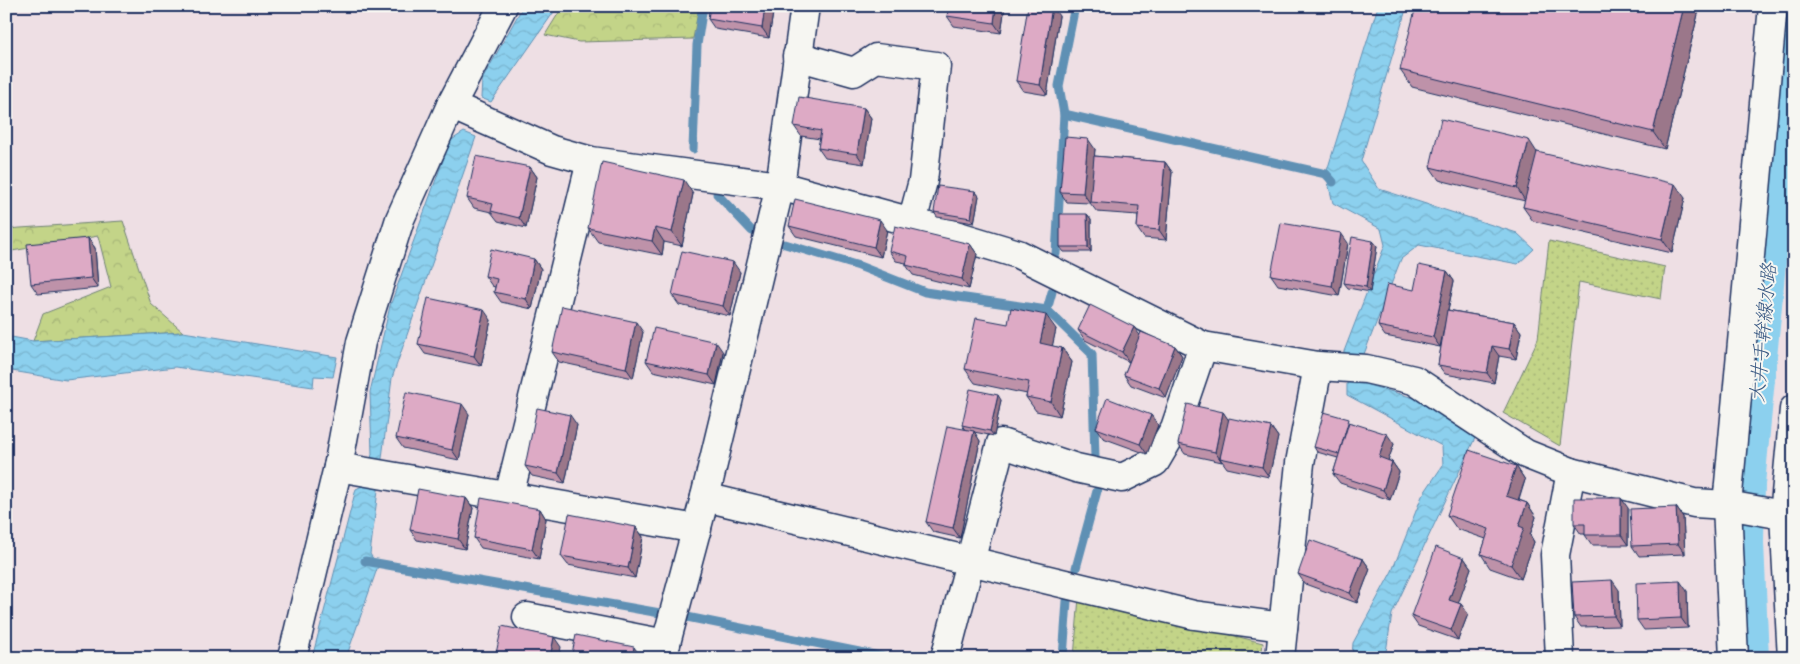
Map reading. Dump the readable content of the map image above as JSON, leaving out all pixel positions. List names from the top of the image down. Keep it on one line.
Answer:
{"water":["大井手幹線水路"]}
